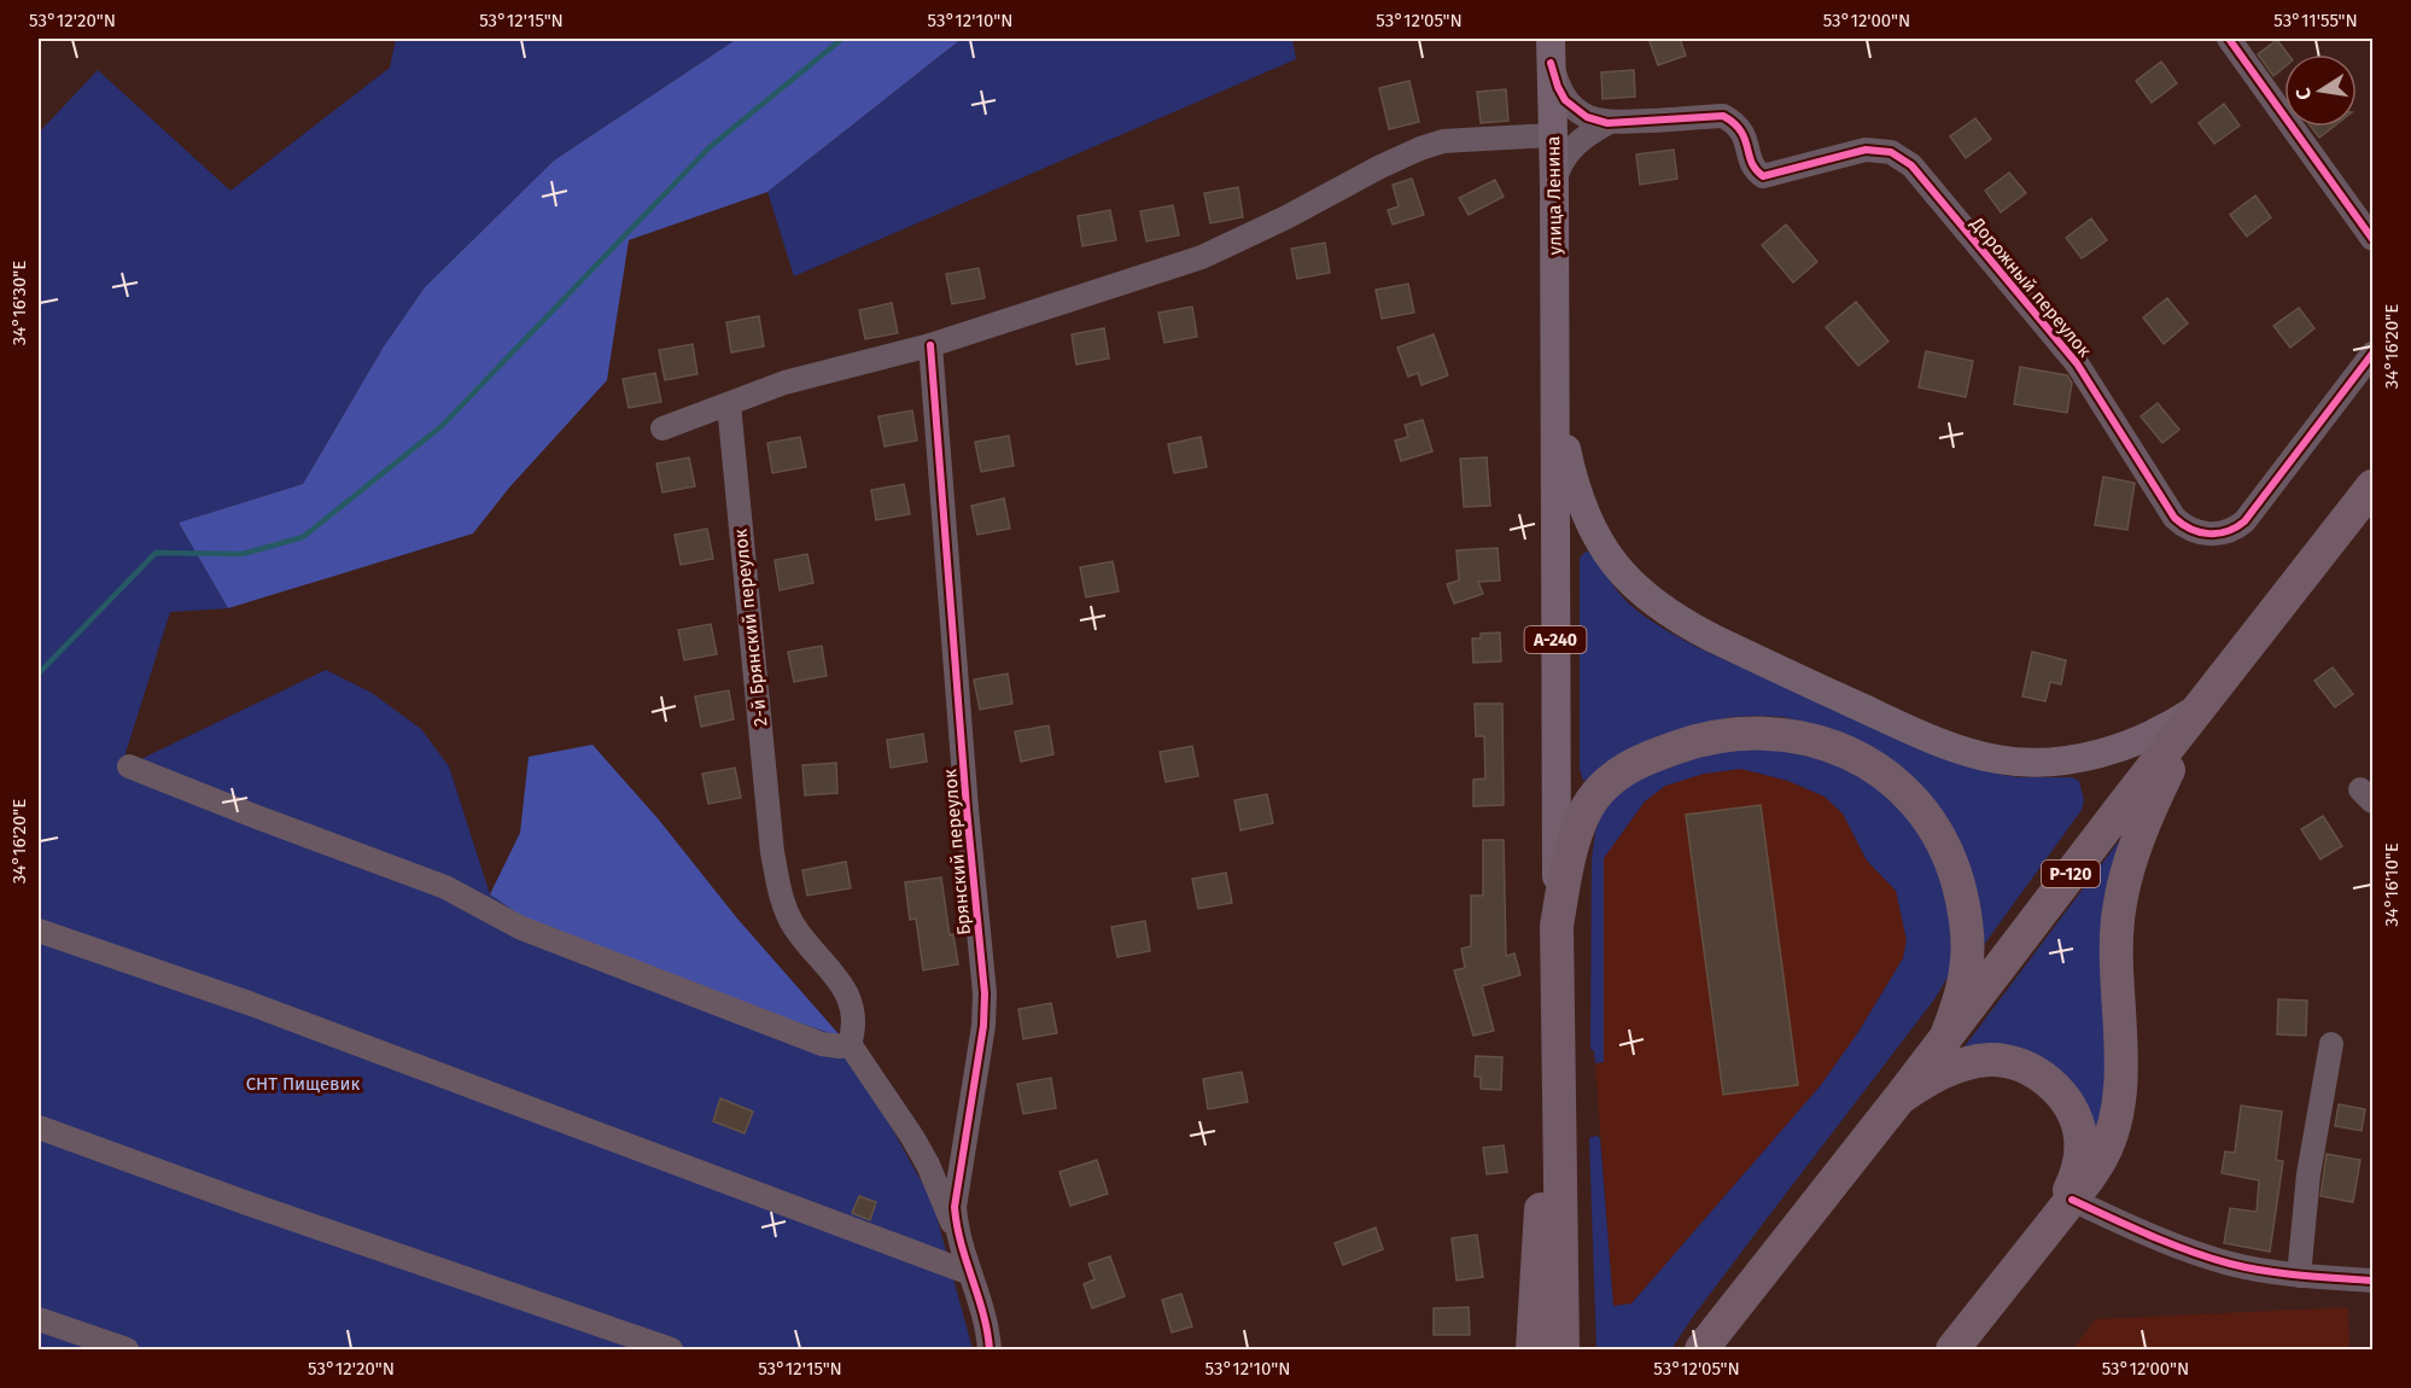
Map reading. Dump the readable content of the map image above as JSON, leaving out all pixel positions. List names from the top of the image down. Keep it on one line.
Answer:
{"streets":{"highway":["А-240","Р-120"],"main road":["улица Ленина"],"street":["Дорожный переулок","2-й Брянский переулок","Брянский переулок"]},"crossings":[["улица Ленина","А-240"]],"parks":["СНТ Пищевик"],"north":"left","coordinates":["53°12'20\"N","53°12'15\"N","53°12'10\"N","53°12'05\"N","53°12'00\"N","53°11'55\"N","34°16'30\"E","34°16'20\"E","34°16'10\"E"]}
